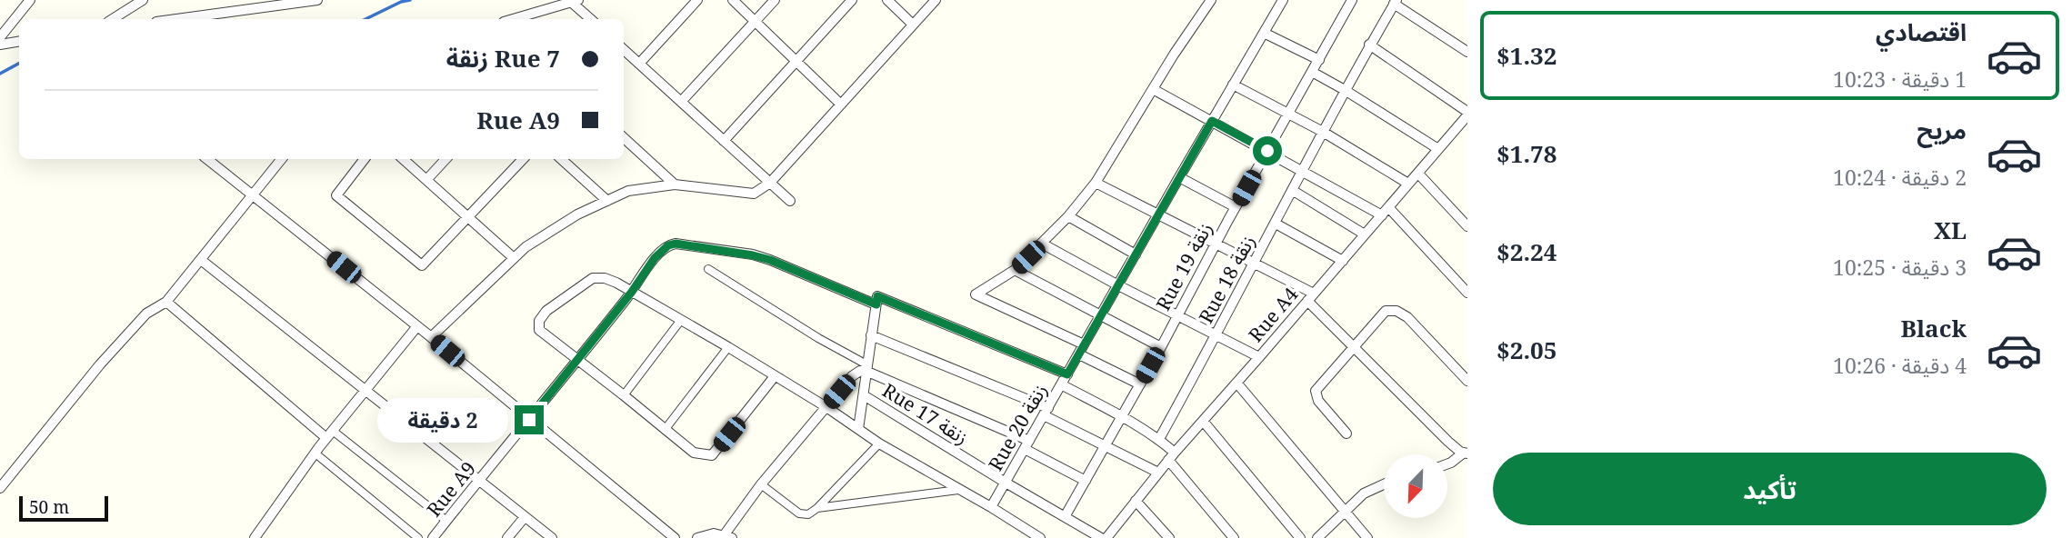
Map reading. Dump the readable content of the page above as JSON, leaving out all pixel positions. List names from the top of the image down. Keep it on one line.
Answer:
{"streets":{"street":["Rue 19 زنقة","Rue 18 زنقة","Rue A4","Rue 17 زنقة","Rue 20 زنقة","Rue A9"]},"crossings":[["Rue 19 زنقة","Rue 17 زنقة"],["Rue 17 زنقة","Rue 20 زنقة"],["Rue 20 زنقة","Rue A9"]],"scale_bar":"50 m","north":"bottom left","page":{"list":[{"name":"اقتصادي","note":"1 دقيقة · 10:23","value":"$1.32"},{"name":"مريح","note":"2 دقيقة · 10:24","value":"$1.78"},{"name":"XL","note":"3 دقيقة · 10:25","value":"$2.24"},{"name":"Black","note":"4 دقيقة · 10:26","value":"$2.05"}],"banner":["Rue 7 زنقة","Rue A9"],"bubble":"2 دقيقة","buttons":"تأكيد","scale":"50 m"}}
